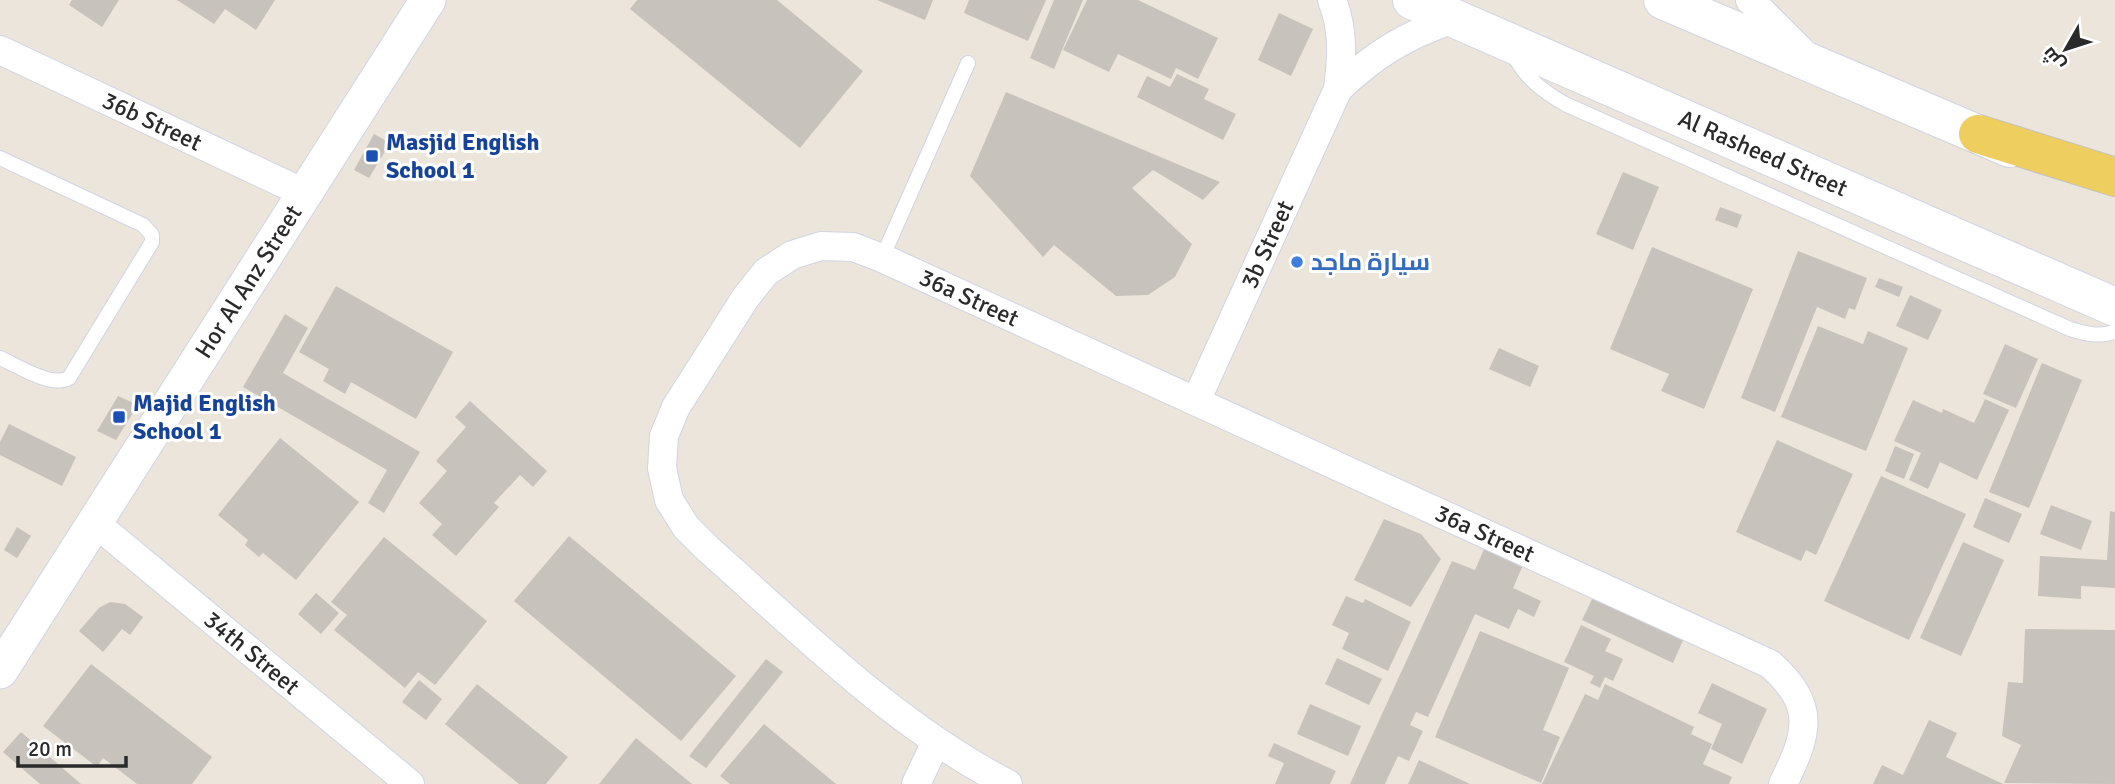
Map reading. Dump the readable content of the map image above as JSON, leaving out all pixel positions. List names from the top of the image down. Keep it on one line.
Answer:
{"streets":{"main road":["Al Rasheed Street"],"street":["36b Street","3b Street","Hor Al Anz Street","36a Street","34th Street"]},"crossings":[["36b Street","Hor Al Anz Street"],["Al Rasheed Street","3b Street"],["3b Street","36a Street"],["Hor Al Anz Street","34th Street"]],"places":{"transit":["Masjid English School 1","Majid English School 1"],"other":["سيارة ماجد"]},"scale_bar":"20 m","north":"bottom left"}
